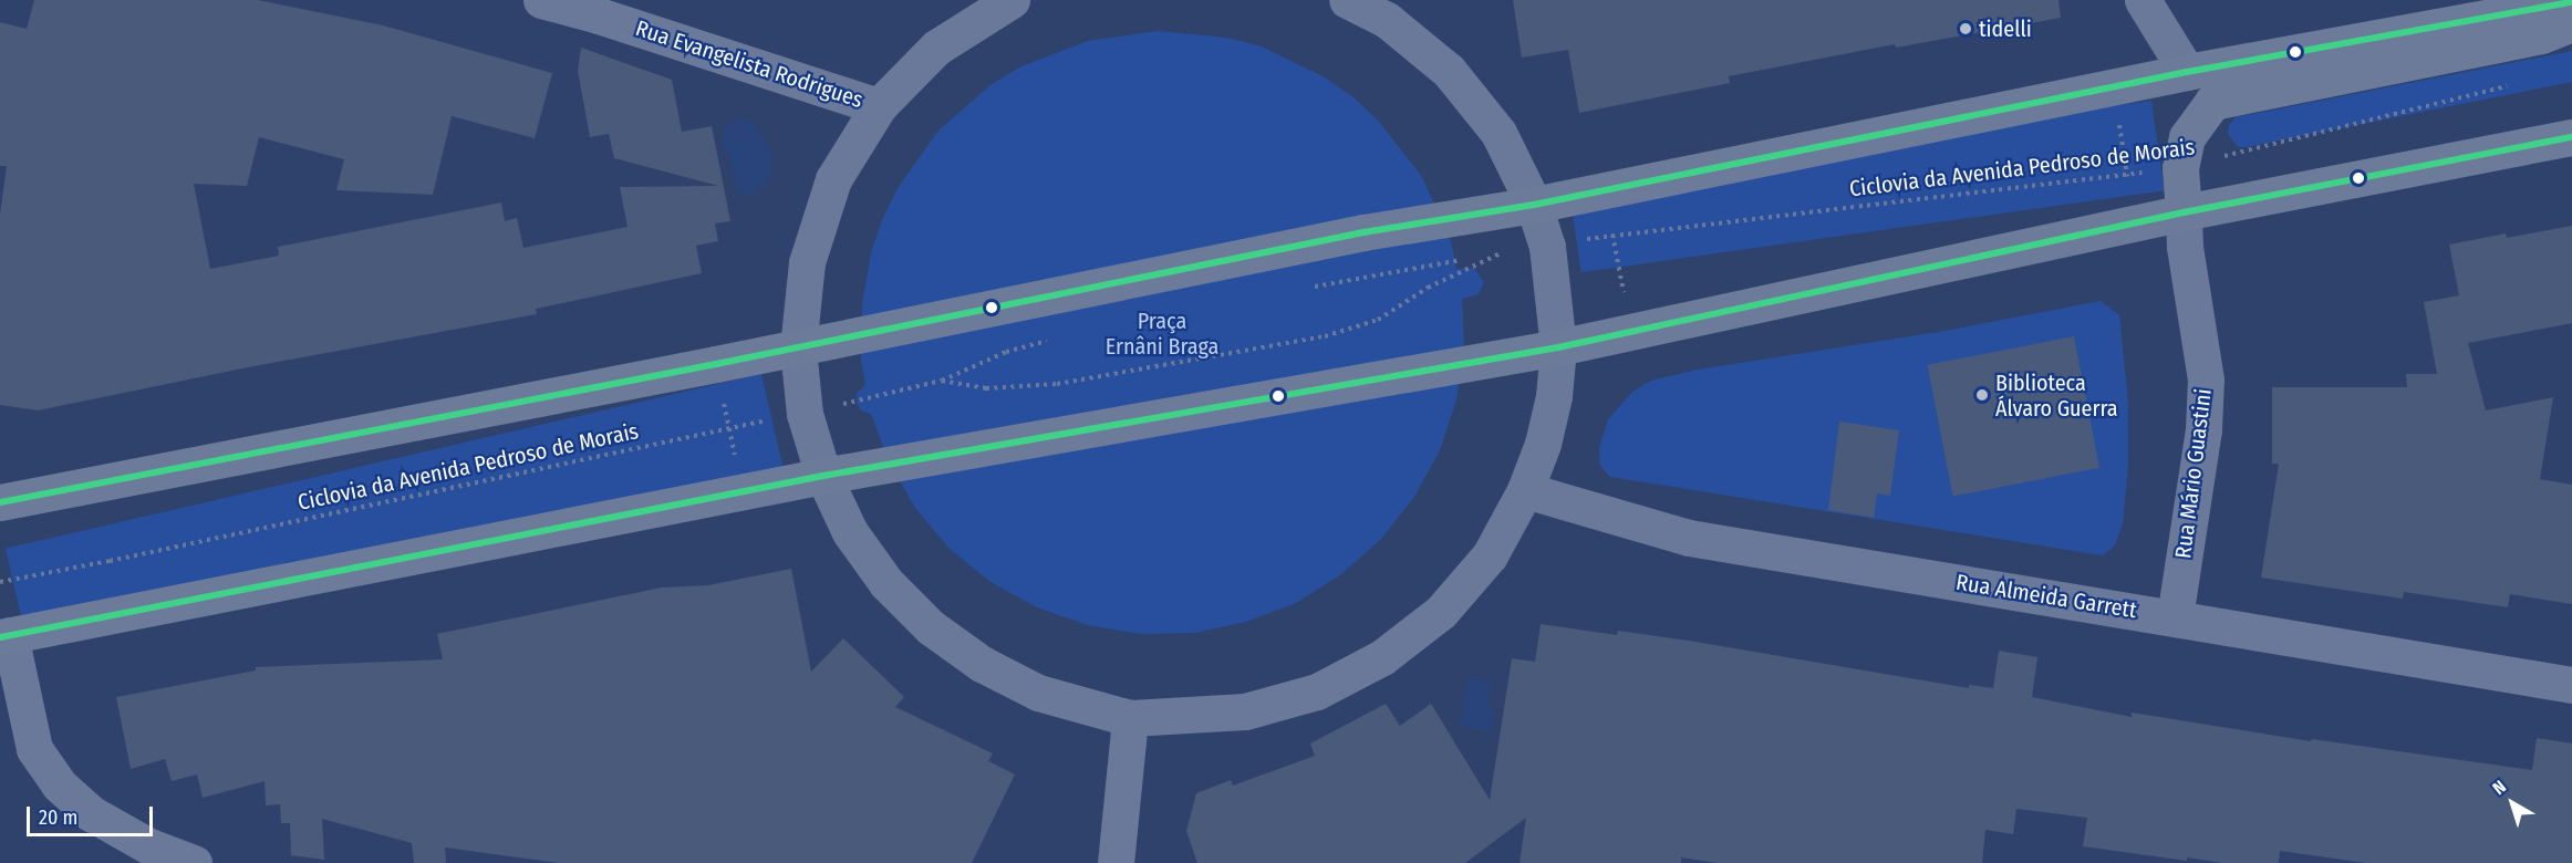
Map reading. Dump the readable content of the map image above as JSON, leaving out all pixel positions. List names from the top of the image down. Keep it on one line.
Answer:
{"streets":{"street":["Rua Evangelista Rodrigues","Rua Mário Guastini","Rua Almeida Garrett"],"path":["Ciclovia da Avenida Pedroso de Morais"]},"crossings":[["Rua Mário Guastini","Rua Almeida Garrett"]],"parks":["Praça Ernâni Braga"],"places":["tidelli","Biblioteca Álvaro Guerra"],"scale_bar":"20 m","north":"top left"}
